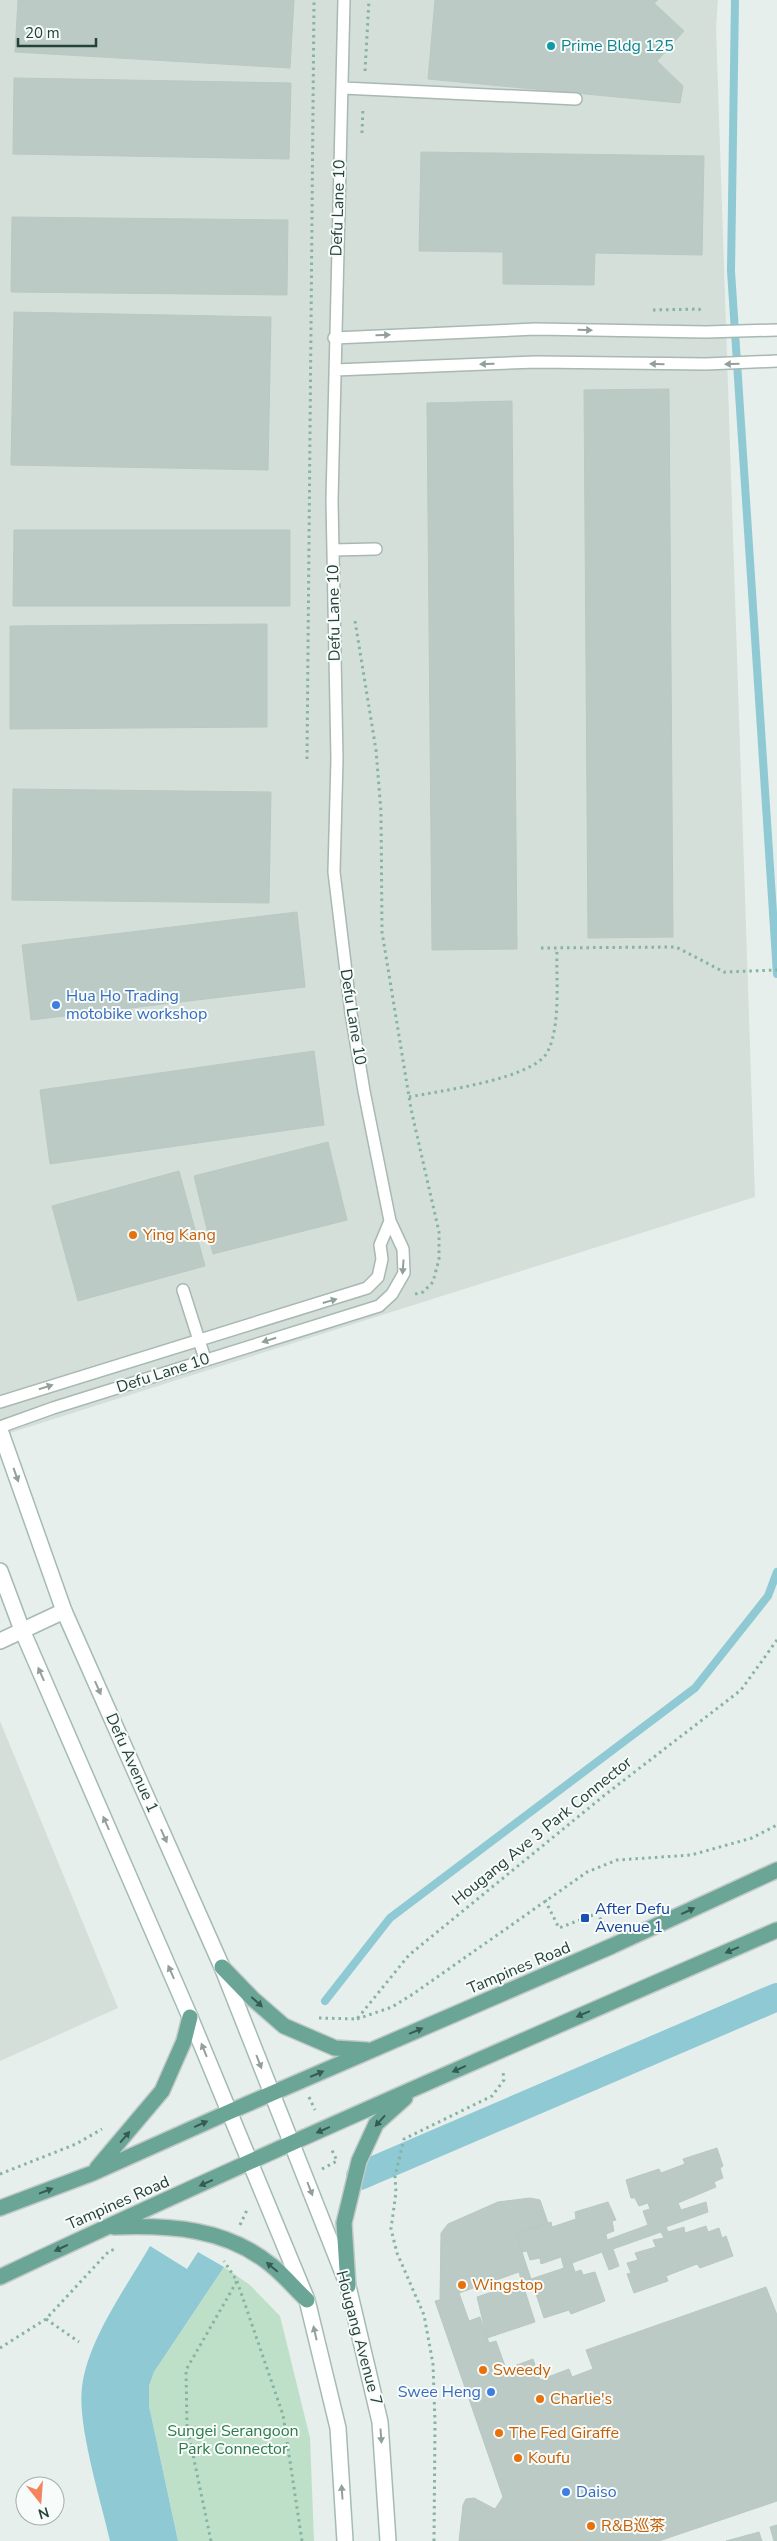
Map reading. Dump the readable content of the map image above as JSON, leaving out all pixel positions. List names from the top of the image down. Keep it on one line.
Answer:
{"streets":{"main road":["Defu Avenue 1","Tampines Road","Hougang Avenue 7"],"lane":["Defu Lane 10"],"path":["Hougang Ave 3 Park Connector"]},"crossings":[["Defu Lane 10","Defu Avenue 1"],["Defu Avenue 1","Tampines Road"],["Tampines Road","Hougang Avenue 7"]],"parks":["Sungei Serangoon Park Connector"],"places":{"other":["Prime Bldg 125","Hua Ho Trading motobike workshop","Ying Kang","Wingstop","Sweedy","Swee Heng","Charlie's","The Fed Giraffe","Koufu","Daiso","R&B巡茶"],"transit":["After Defu Avenue 1"]},"scale_bar":"20 m","north":"bottom"}
